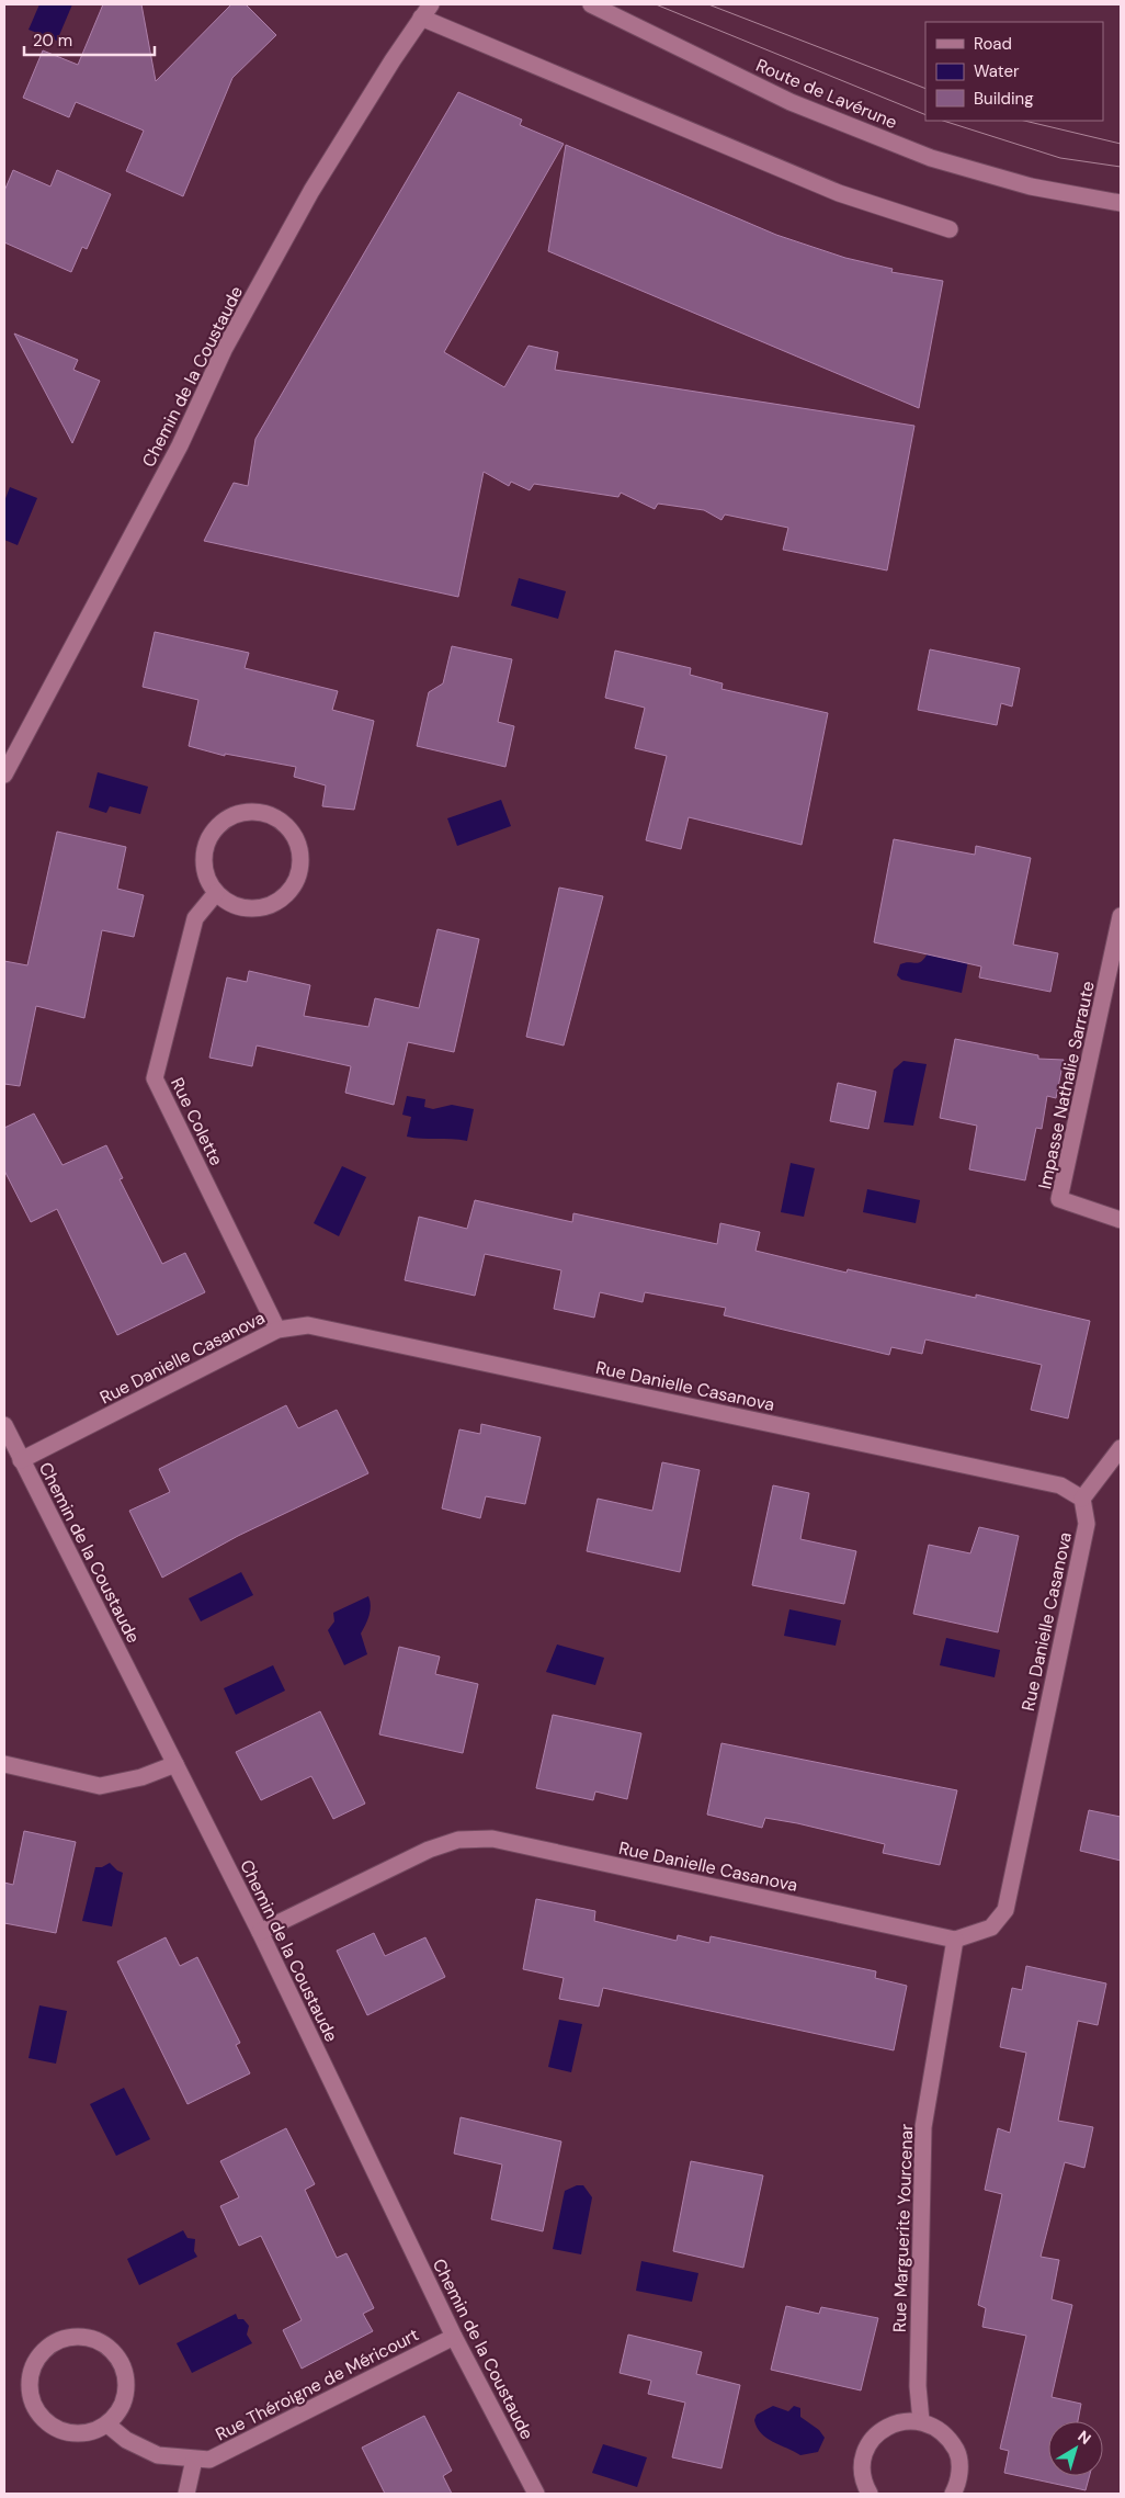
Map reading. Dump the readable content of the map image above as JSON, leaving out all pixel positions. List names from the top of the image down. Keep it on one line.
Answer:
{"streets":{"street":["Route de Lavérune","Chemin de la Coustaude","Impasse Nathalie Sarraute","Rue Colette","Rue Danielle Casanova","Rue Marguerite Yourcenar","Rue Théroigne de Méricourt"]},"crossings":[["Chemin de la Coustaude","Rue Danielle Casanova"],["Chemin de la Coustaude","Rue Théroigne de Méricourt"],["Rue Colette","Rue Danielle Casanova"],["Rue Danielle Casanova","Rue Marguerite Yourcenar"]],"legend":["Road","Water","Building"],"scale_bar":"20 m","north":"top right"}
